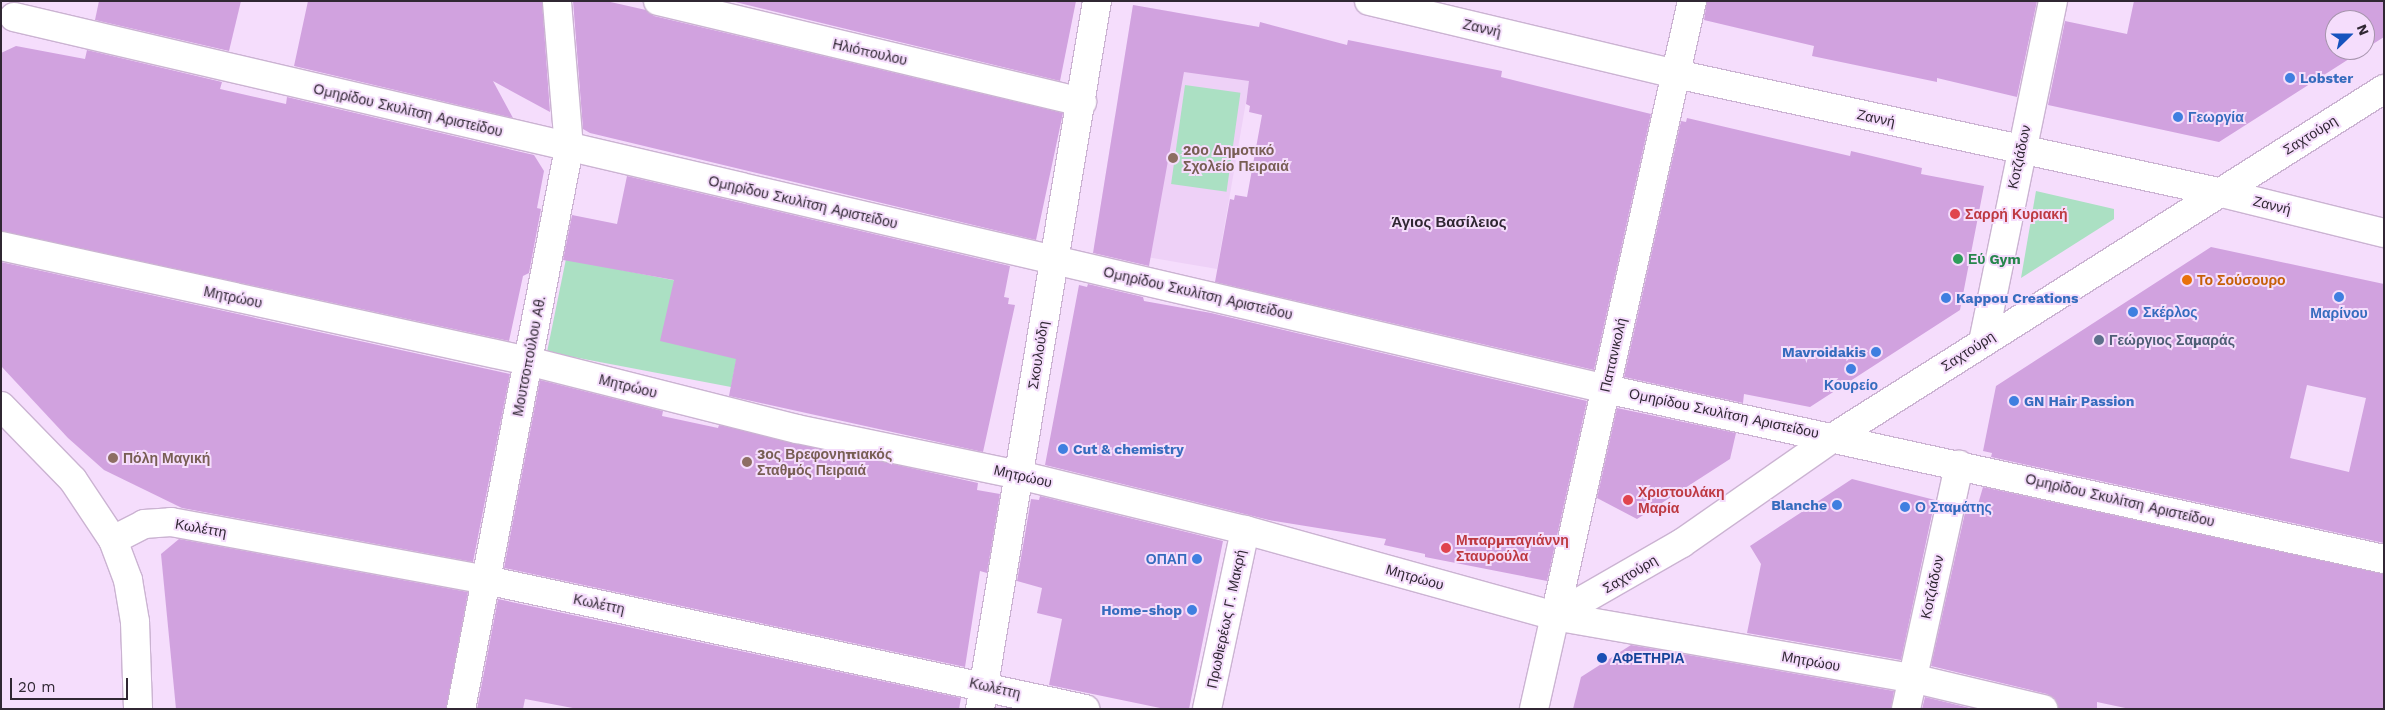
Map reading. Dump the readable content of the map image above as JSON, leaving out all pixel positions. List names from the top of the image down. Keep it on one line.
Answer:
{"streets":{"street":["Ζαννή","Ηλιόπουλου","Ομηρίδου Σκυλίτση Αριστείδου","Σαχτούρη","Κοτζιάδων","Μητρώου","Σκουλούδη","Παπανικολή","Μουτσοπούλου Αθ.","Κωλέττη","Πρωθιερέως Γ. Μακρή"]},"crossings":[["Ζαννή","Σαχτούρη"],["Ζαννή","Κοτζιάδων"],["Ζαννή","Παπανικολή"],["Ηλιόπουλου","Σκουλούδη"],["Ομηρίδου Σκυλίτση Αριστείδου","Σαχτούρη"],["Ομηρίδου Σκυλίτση Αριστείδου","Κοτζιάδων"],["Ομηρίδου Σκυλίτση Αριστείδου","Σκουλούδη"],["Ομηρίδου Σκυλίτση Αριστείδου","Παπανικολή"],["Ομηρίδου Σκυλίτση Αριστείδου","Μουτσοπούλου Αθ."],["Σαχτούρη","Κοτζιάδων"],["Σαχτούρη","Μητρώου"],["Σαχτούρη","Παπανικολή"],["Κοτζιάδων","Μητρώου"],["Μητρώου","Σκουλούδη"],["Μητρώου","Παπανικολή"],["Μητρώου","Μουτσοπούλου Αθ."],["Μητρώου","Πρωθιερέως Γ. Μακρή"],["Σκουλούδη","Κωλέττη"],["Μουτσοπούλου Αθ.","Κωλέττη"]],"districts":["Άγιος Βασίλειος"],"places":["Lobster","Γεωργία","20ο Δημοτικό Σχολείο Πειραιά","Σαρρή Κυριακή","Εύ Gym","Το Σούσουρο","Μαρίνου","Kappou Creations","Σκέρλος","Γεώργιος Σαμαράς","Mavroidakis","Κουρείο","GN Hair Passion","Cut & chemistry","Πόλη Μαγική","3ος Βρεφονηπιακός Σταθμός Πειραιά","Χριστουλάκη Μαρία","Blanche","Ο Σταμάτης","Μπαρμπαγιάννη Σταυρούλα","ΟΠΑΠ","Home-shop","ΑΦΕΤΗΡΙΑ"],"scale_bar":"20 m","north":"right"}
